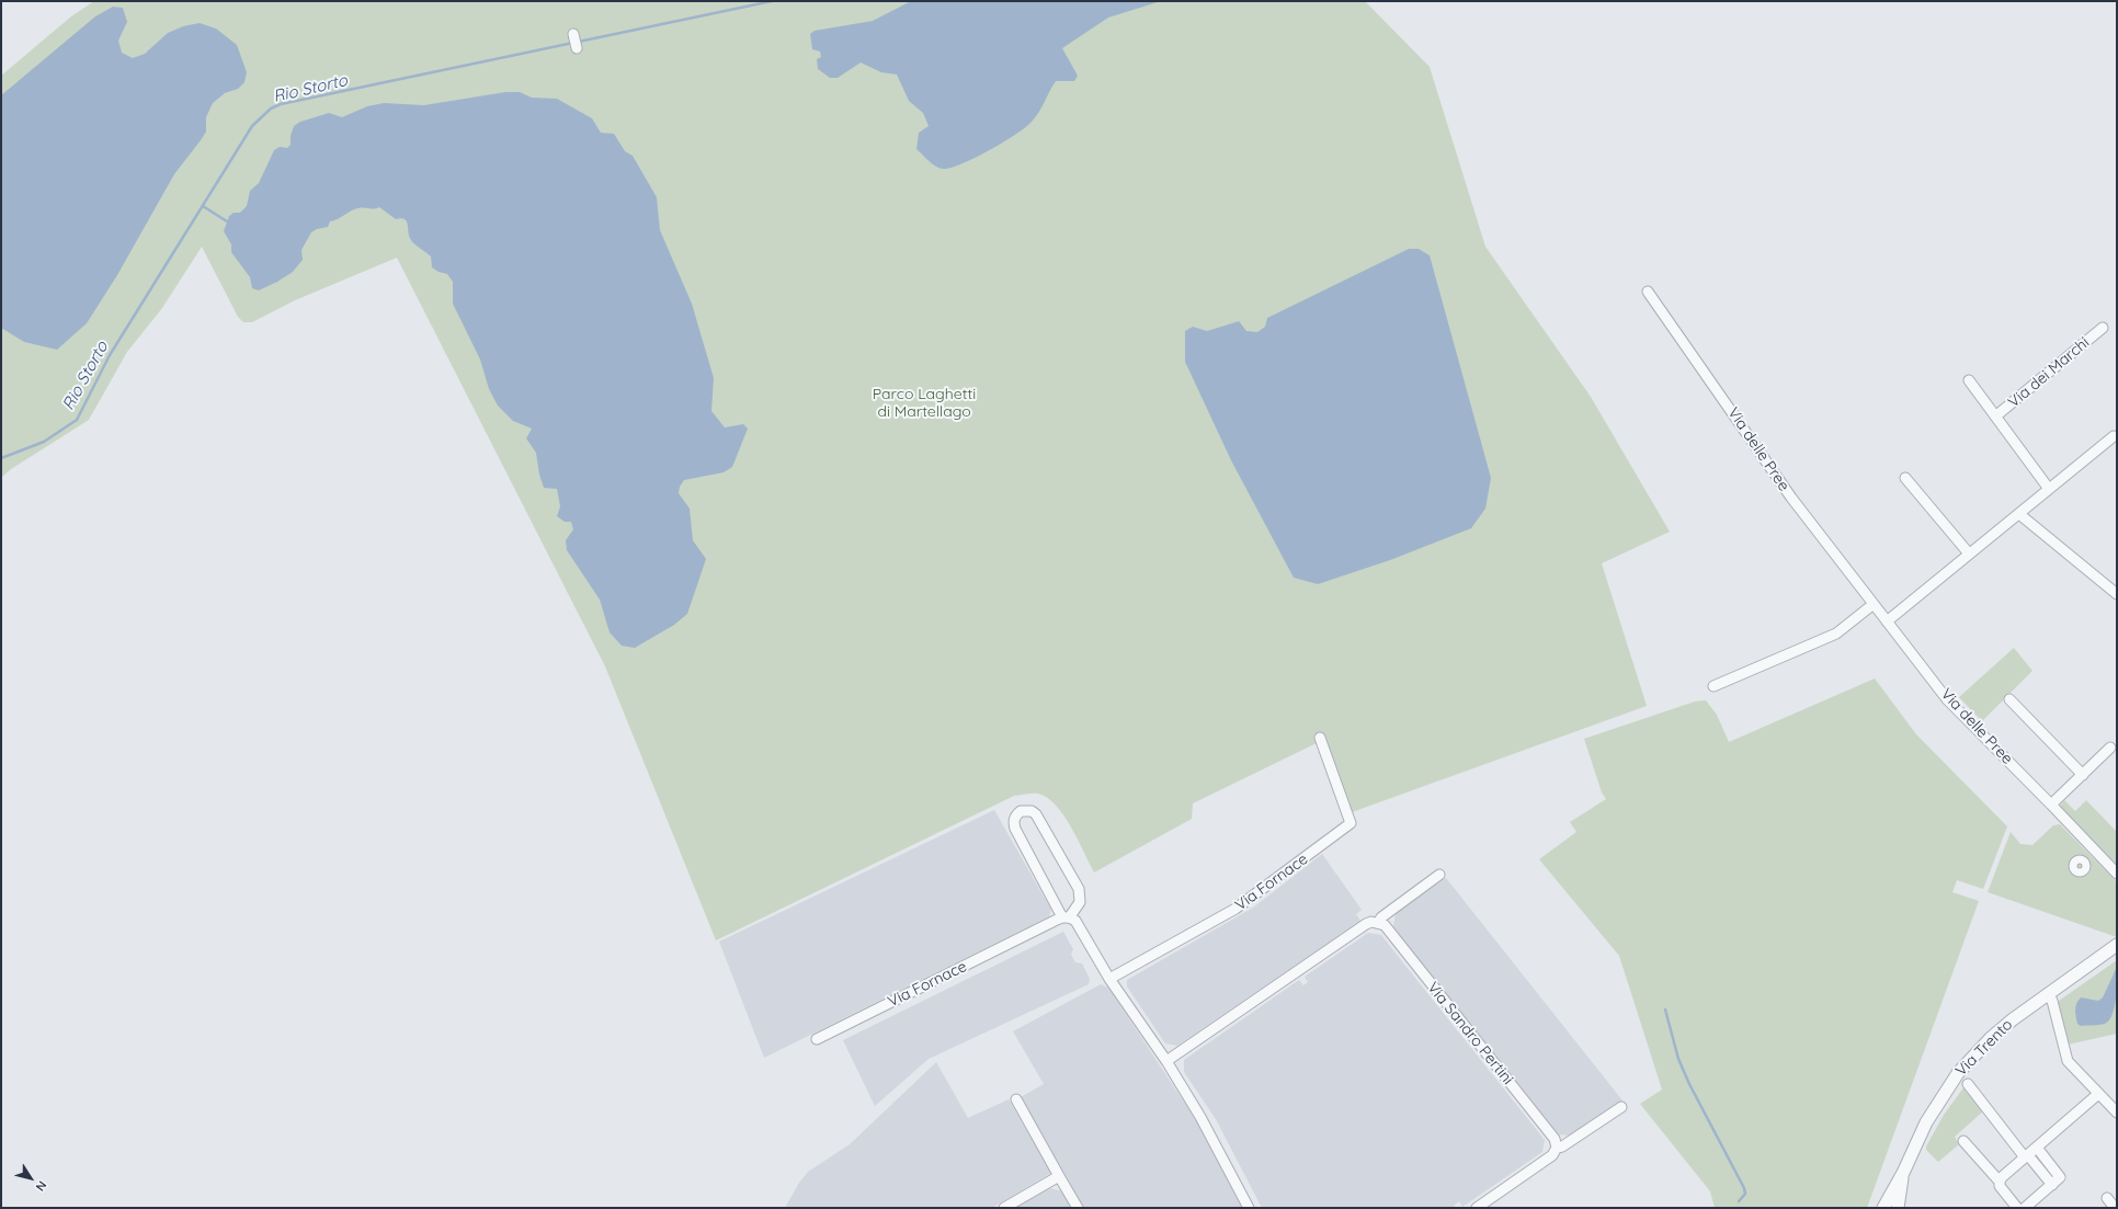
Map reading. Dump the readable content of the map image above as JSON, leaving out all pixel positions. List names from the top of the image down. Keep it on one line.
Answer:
{"streets":{"street":["Via dei Marchi","Via delle Pree","Via Fornace","Via Sandro Pertini","Via Trento"]},"water":["Rio Storto"],"parks":["Parco Laghetti di Martellago"],"north":"bottom right"}
